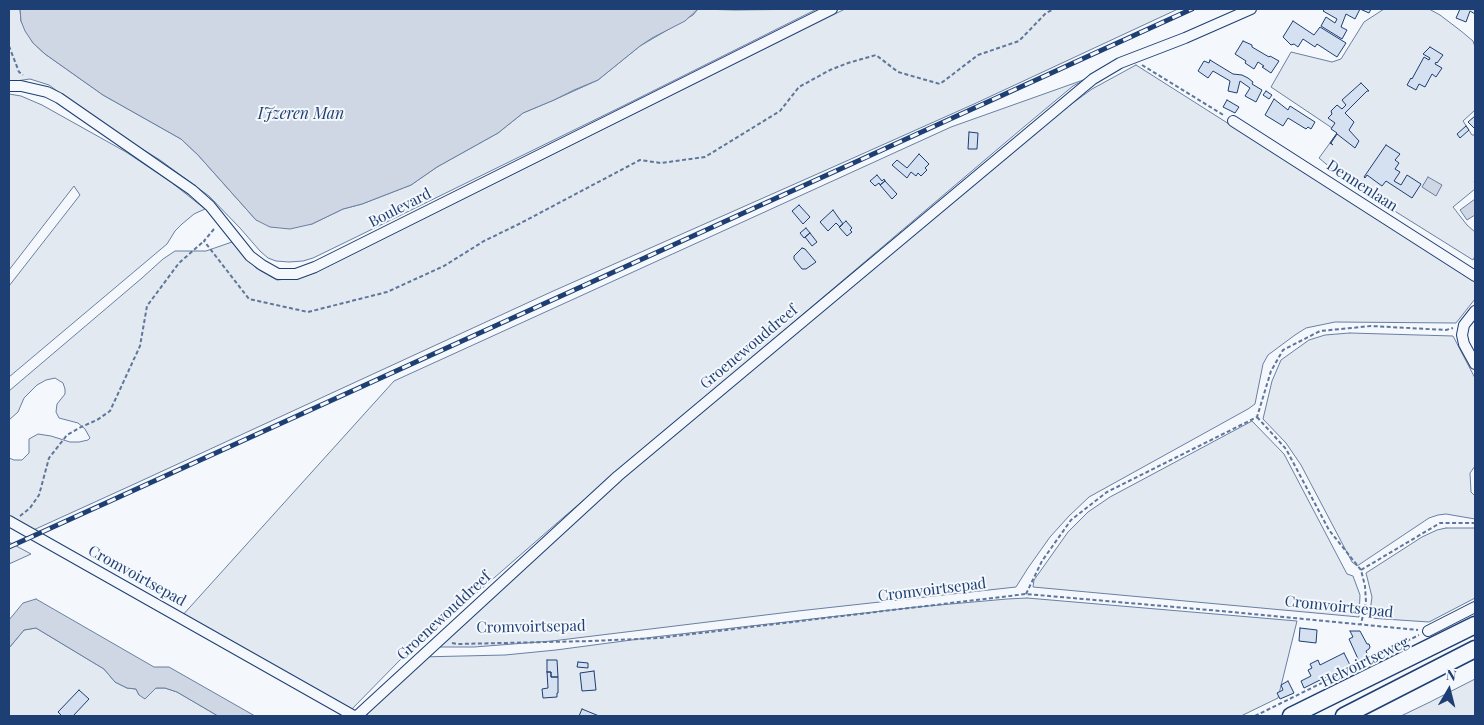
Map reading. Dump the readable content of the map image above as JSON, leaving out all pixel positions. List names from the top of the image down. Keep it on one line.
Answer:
{"streets":{"main road":["Helvoirtseweg"],"street":["Dennenlaan","Boulevard","Groenewouddreef","Cromvoirtsepad"]},"crossings":[["Groenewouddreef","Cromvoirtsepad"],["Cromvoirtsepad","Helvoirtseweg"]],"water":["IJzeren Man"],"north":"top"}
